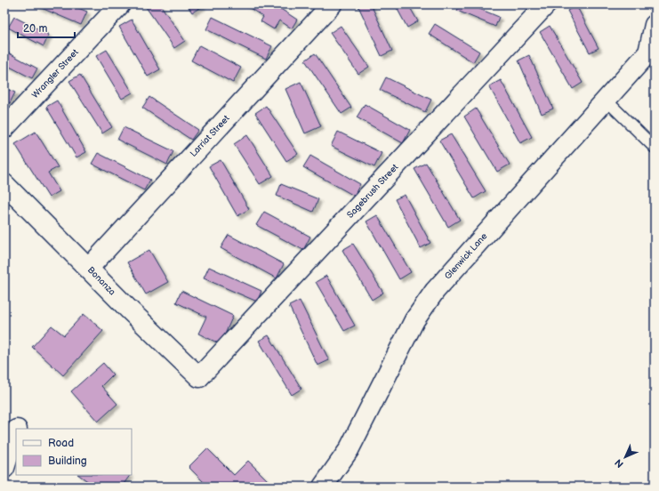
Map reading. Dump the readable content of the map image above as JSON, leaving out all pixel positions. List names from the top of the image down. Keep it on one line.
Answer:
{"streets":{"street":["Wrangler Street","Larriat Street","Sagebrush Street","Glenwick Lane","Bonanza"]},"crossings":[["Larriat Street","Bonanza"],["Sagebrush Street","Bonanza"]],"legend":["Road","Building"],"scale_bar":"20 m","north":"bottom left"}
